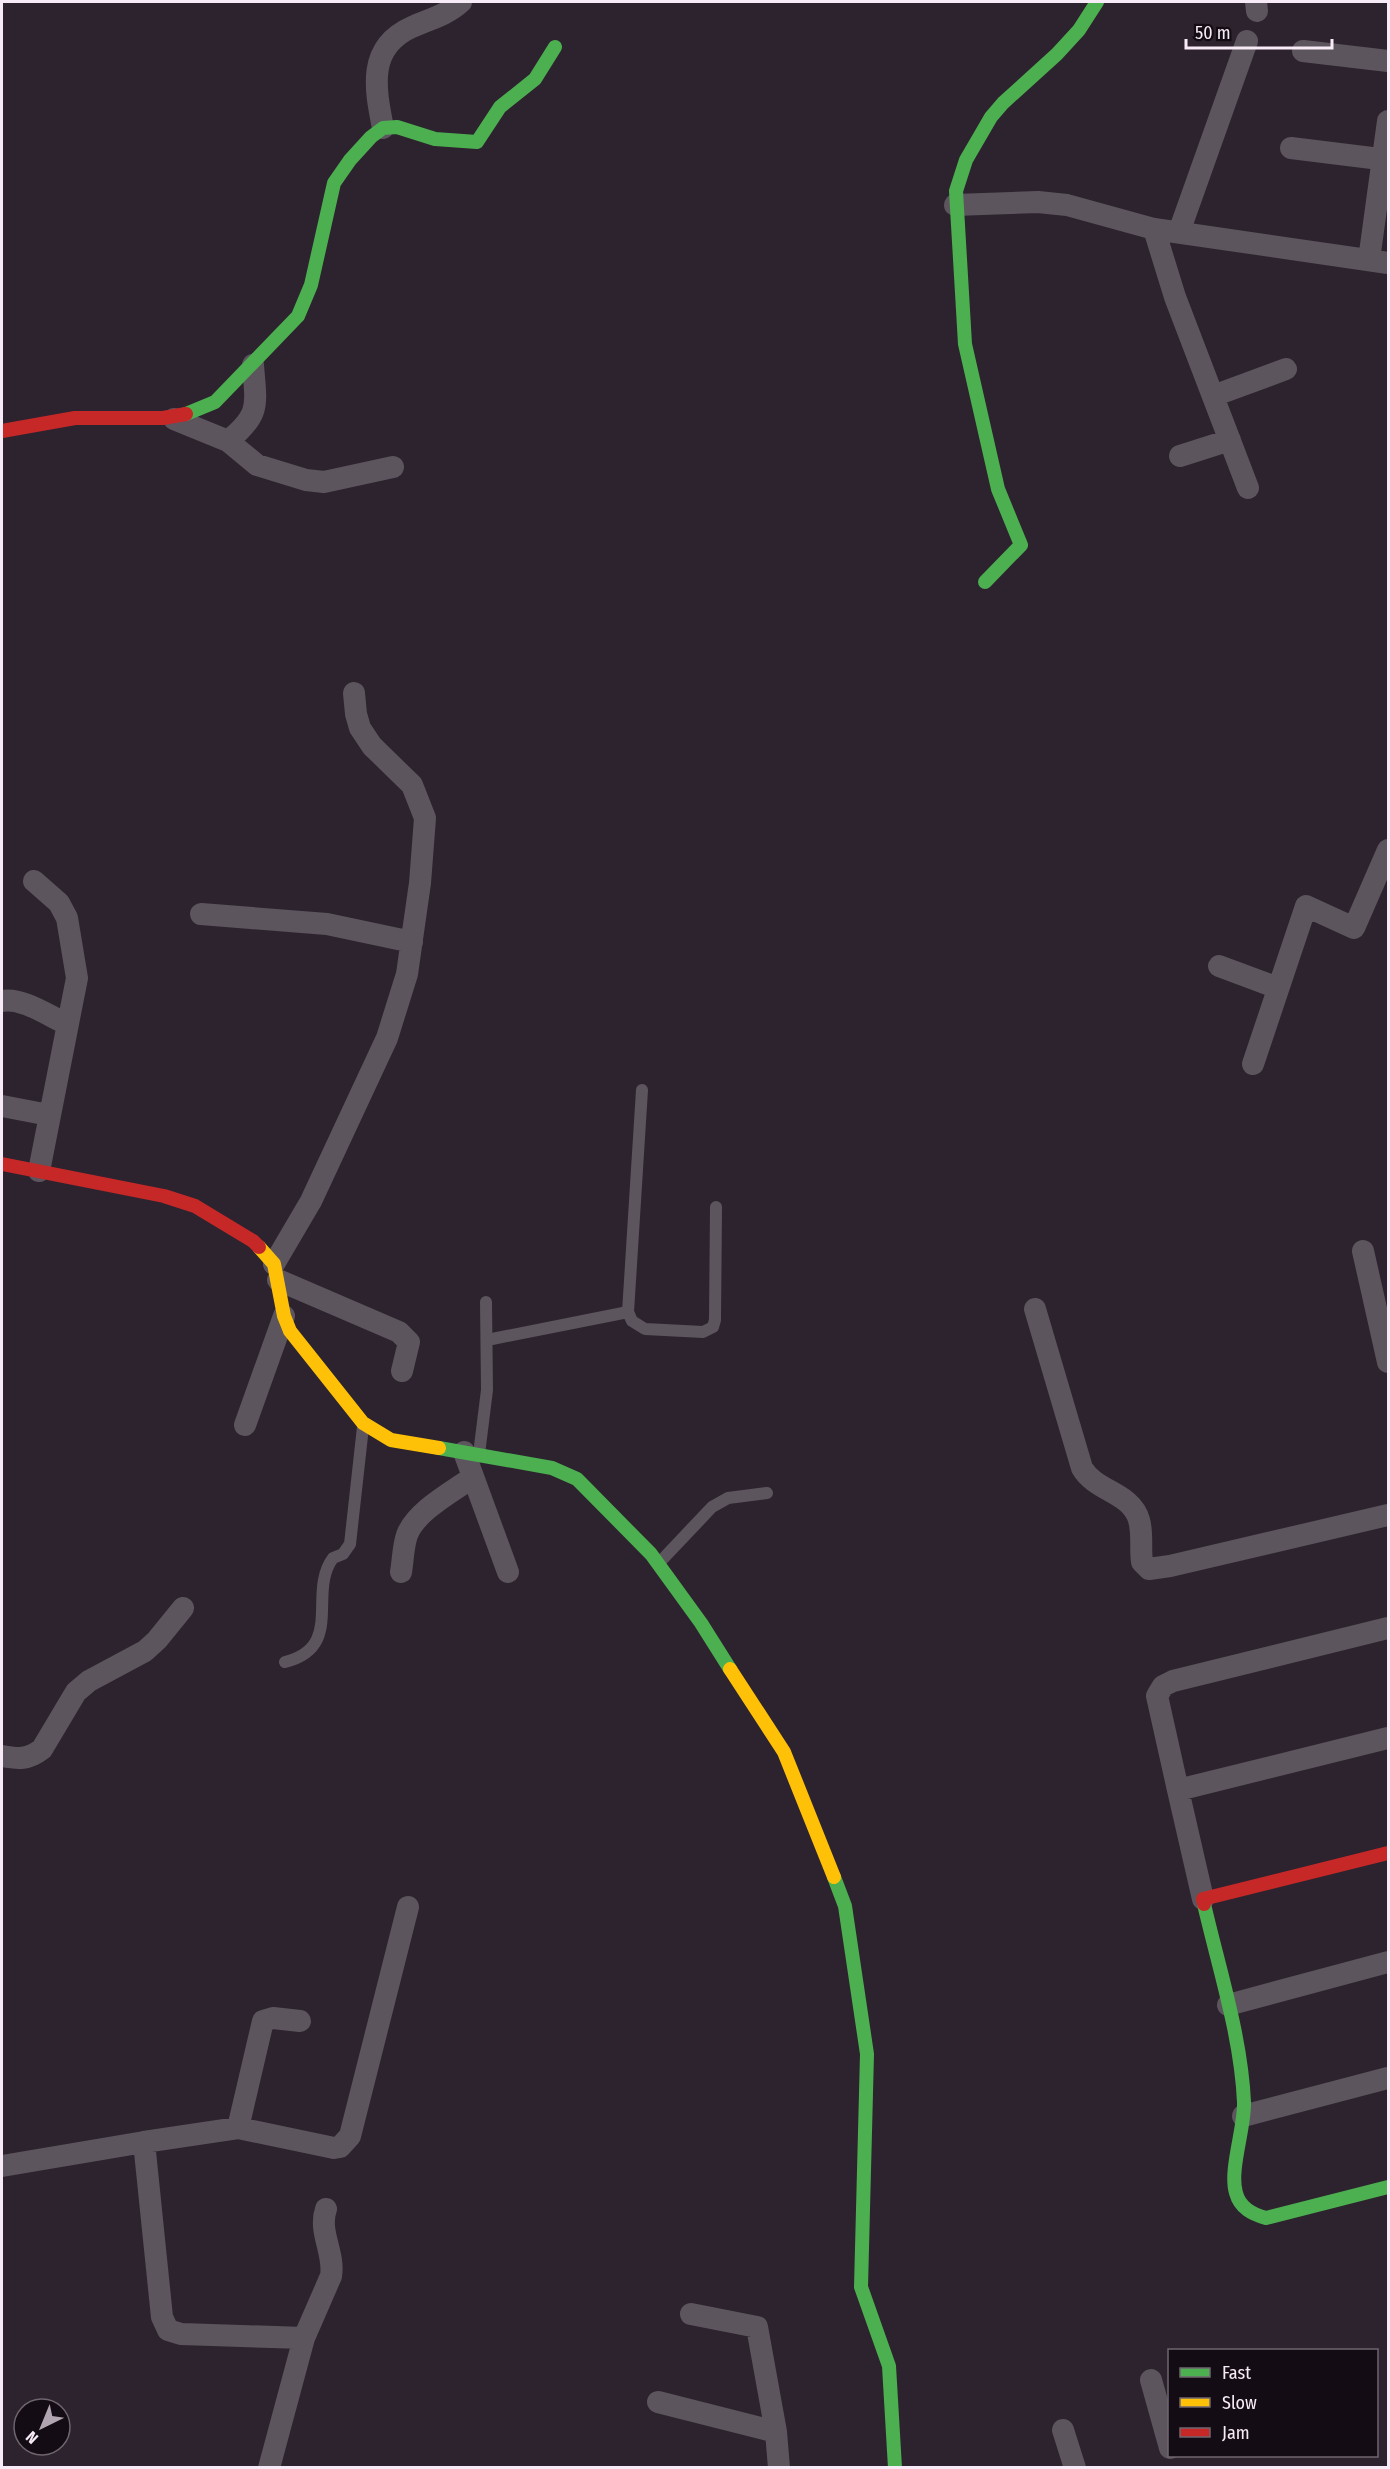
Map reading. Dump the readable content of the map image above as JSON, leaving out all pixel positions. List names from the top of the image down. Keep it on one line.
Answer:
{"legend":["Fast","Slow","Jam"],"scale_bar":"50 m","north":"bottom left"}
